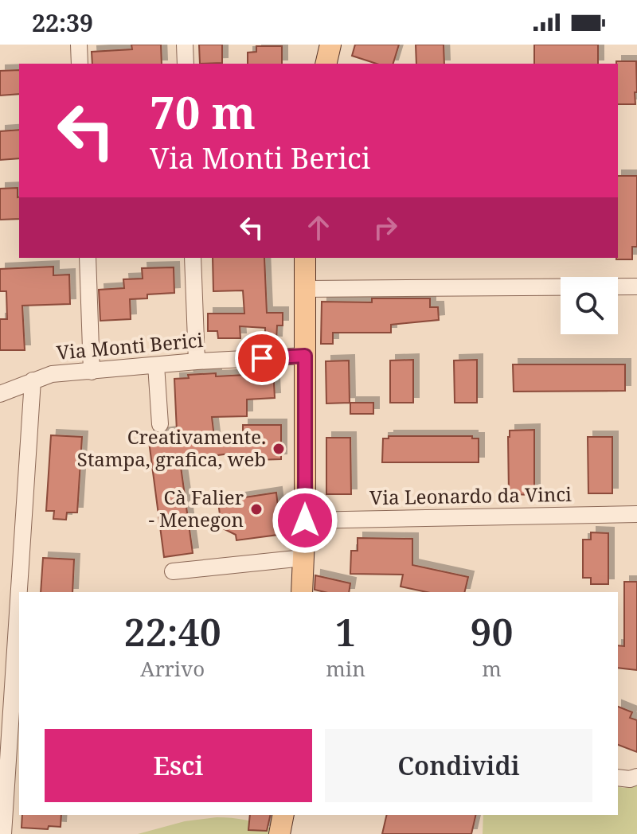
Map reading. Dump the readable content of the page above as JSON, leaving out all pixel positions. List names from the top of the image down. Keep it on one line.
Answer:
{"streets":{"street":["Via Monti Berici","Via Leonardo da Vinci"]},"places":["Creativamente. Stampa, grafica, web","Cà Falier - Menegon"],"page":{"status":"22:39","turn":["70 m","Via Monti Berici"],"eta":["22:40","Arrivo","1","min","90","m"],"buttons":["Esci","Condividi"]}}
